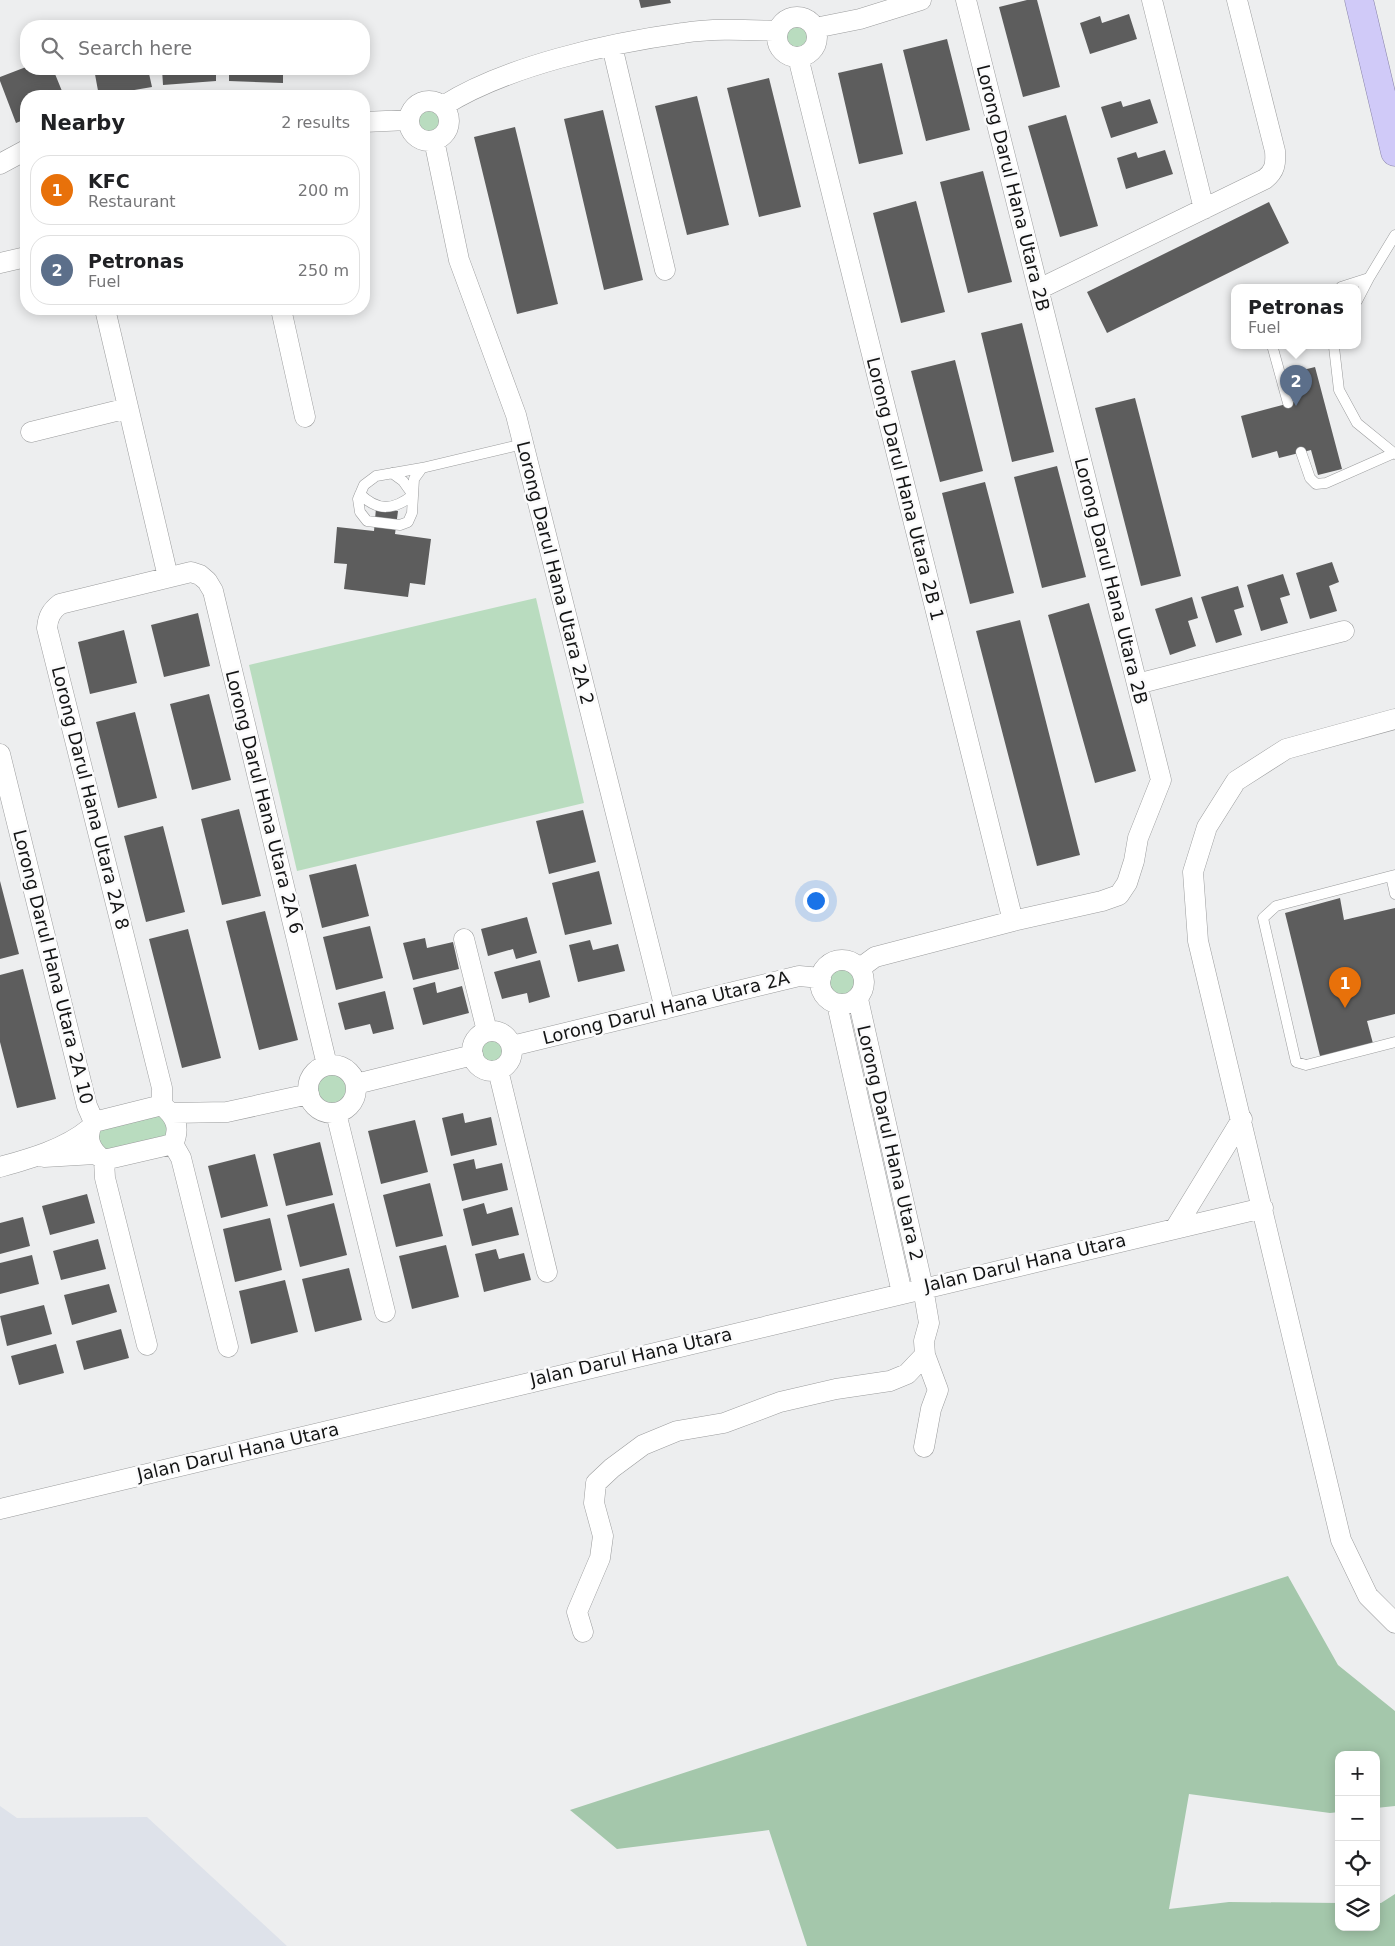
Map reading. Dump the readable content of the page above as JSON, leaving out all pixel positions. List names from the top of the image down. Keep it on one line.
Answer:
{"streets":{"street":["Lorong Darul Hana Utara 2B","Lorong Darul Hana Utara 2B 1","Lorong Darul Hana Utara 2A 2","Lorong Darul Hana Utara 2A 8","Lorong Darul Hana Utara 2A 6","Lorong Darul Hana Utara 2A 10","Lorong Darul Hana Utara 2A","Lorong Darul Hana Utara 2","Jalan Darul Hana Utara"]},"crossings":[["Lorong Darul Hana Utara 2B","Lorong Darul Hana Utara 2B 1"],["Lorong Darul Hana Utara 2B","Lorong Darul Hana Utara 2A"],["Lorong Darul Hana Utara 2B","Lorong Darul Hana Utara 2"],["Lorong Darul Hana Utara 2A 2","Lorong Darul Hana Utara 2A"],["Lorong Darul Hana Utara 2A 8","Lorong Darul Hana Utara 2A 6"],["Lorong Darul Hana Utara 2A","Lorong Darul Hana Utara 2"],["Lorong Darul Hana Utara 2","Jalan Darul Hana Utara"]],"page":{"search":"Search here","heading":["Nearby","2 results"],"list":[{"mark":"1","name":"KFC","note":"Restaurant","value":"200 m"},{"mark":"2","name":"Petronas","note":"Fuel","value":"250 m"}],"popup":["Petronas","Fuel"],"pins":["2","1"],"map_buttons":["+","−"]}}
